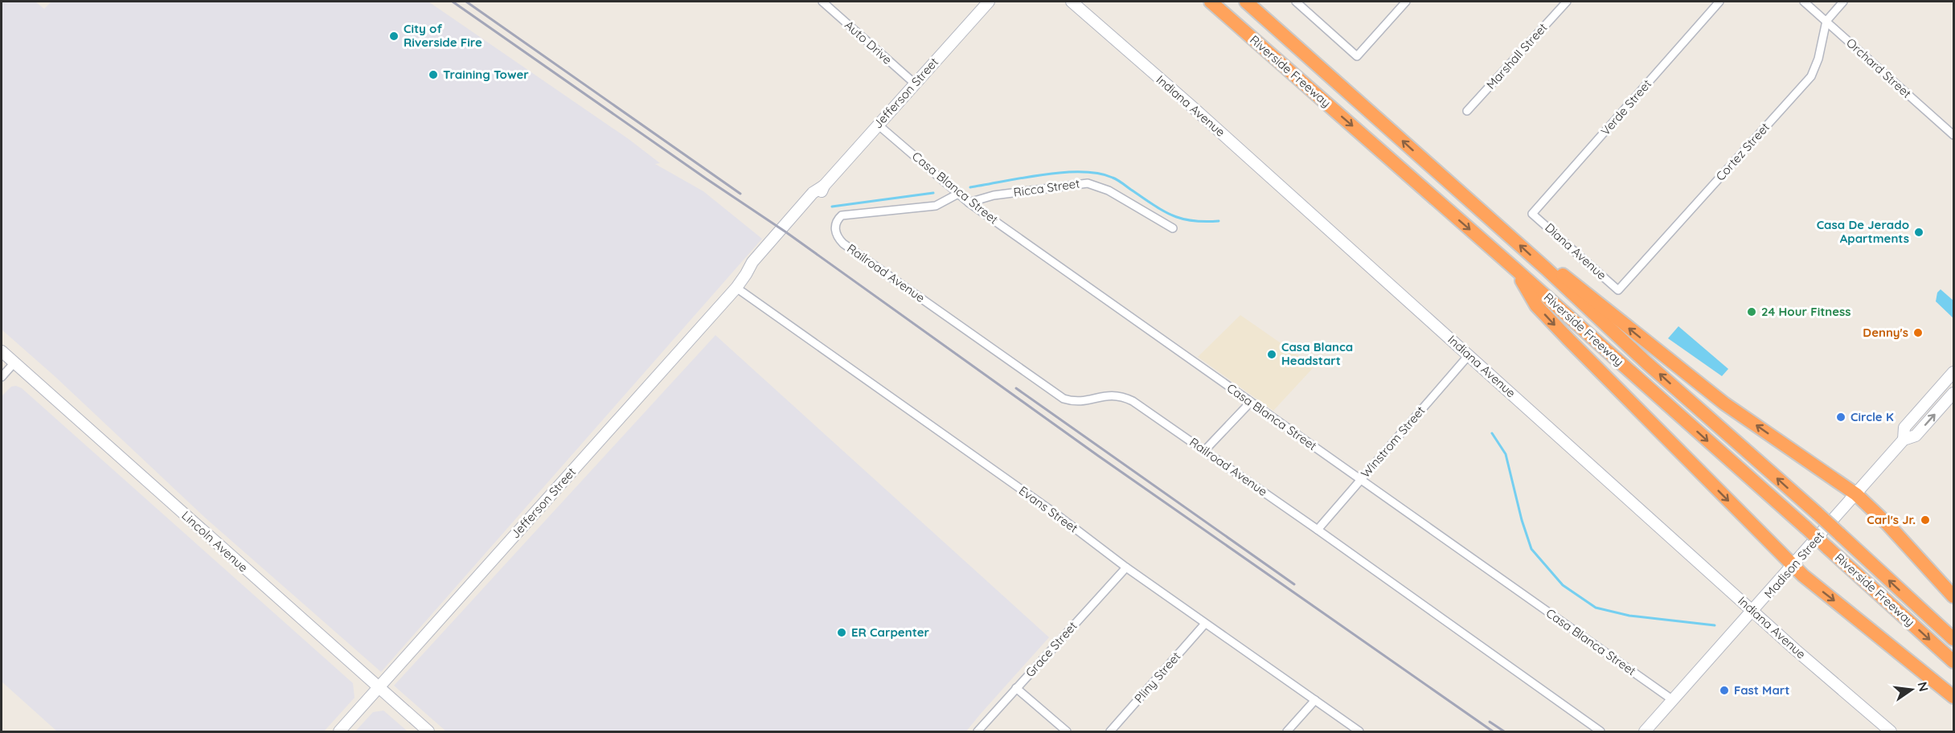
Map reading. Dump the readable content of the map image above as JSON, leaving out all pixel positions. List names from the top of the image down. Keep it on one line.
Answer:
{"streets":{"highway":["Riverside Freeway"],"street":["Auto Drive","Marshall Street","Orchard Street","Jefferson Street","Indiana Avenue","Verde Street","Cortez Street","Casa Blanca Street","Ricca Street","Diana Avenue","Railroad Avenue","Winstrom Street","Evans Street","Lincoln Avenue","Madison Street","Grace Street","Pliny Street"]},"crossings":[["Auto Drive","Jefferson Street"],["Orchard Street","Cortez Street"],["Jefferson Street","Casa Blanca Street"],["Jefferson Street","Evans Street"],["Jefferson Street","Lincoln Avenue"],["Indiana Avenue","Winstrom Street"],["Indiana Avenue","Madison Street"],["Verde Street","Diana Avenue"],["Cortez Street","Diana Avenue"],["Casa Blanca Street","Ricca Street"],["Casa Blanca Street","Railroad Avenue"],["Casa Blanca Street","Winstrom Street"],["Casa Blanca Street","Madison Street"],["Railroad Avenue","Winstrom Street"],["Evans Street","Grace Street"],["Evans Street","Pliny Street"]],"places":["City of Riverside Fire","Training Tower","Casa De Jerado Apartments","24 Hour Fitness","Denny's","Casa Blanca Headstart","Circle K","Carl's Jr.","ER Carpenter","Fast Mart"],"north":"right"}
